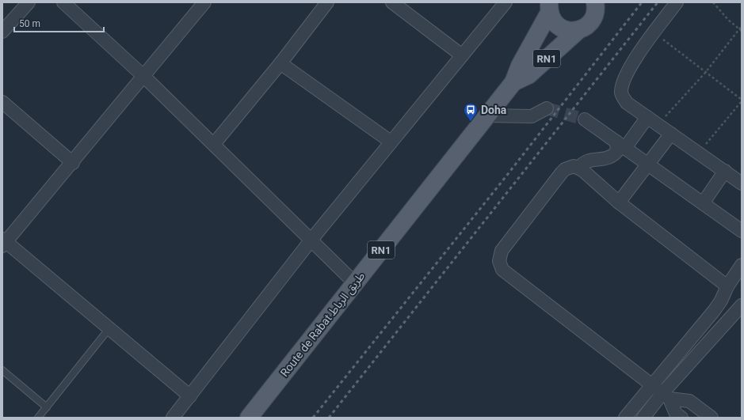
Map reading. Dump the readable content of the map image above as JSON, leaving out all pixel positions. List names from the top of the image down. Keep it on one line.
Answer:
{"streets":{"main road":["RN1","Route de Rabat طريق الرباط"]},"crossings":[["RN1","Route de Rabat طريق الرباط"]],"places":{"bus stop":["Doha"]},"scale_bar":"50 m"}
